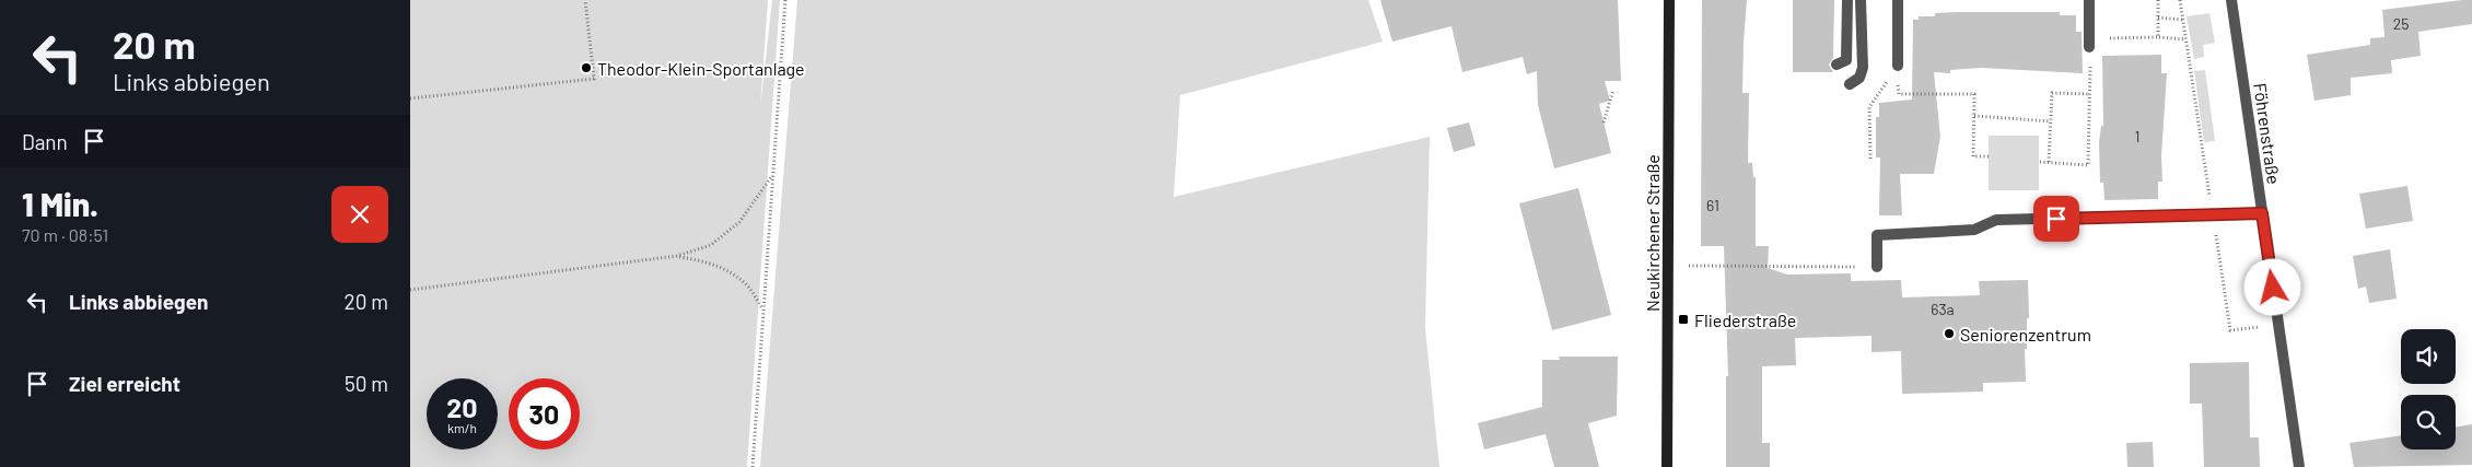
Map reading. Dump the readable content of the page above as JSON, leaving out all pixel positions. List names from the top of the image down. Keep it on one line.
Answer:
{"streets":{"street":["Föhrenstraße","Neukirchener Straße"]},"places":{"other":["Theodor-Klein-Sportanlage","Seniorenzentrum"],"transit":["Fliederstraße"]},"house_numbers":["25","1","61","63a"],"page":{"turn":["20 m","Links abbiegen"],"then":"Dann","heading":["1 Min.","70 m · 08:51"],"list":[{"name":"Links abbiegen","value":"20 m"},{"name":"Ziel erreicht","value":"50 m"}],"speed":"20 km/h","limit":"30"}}
